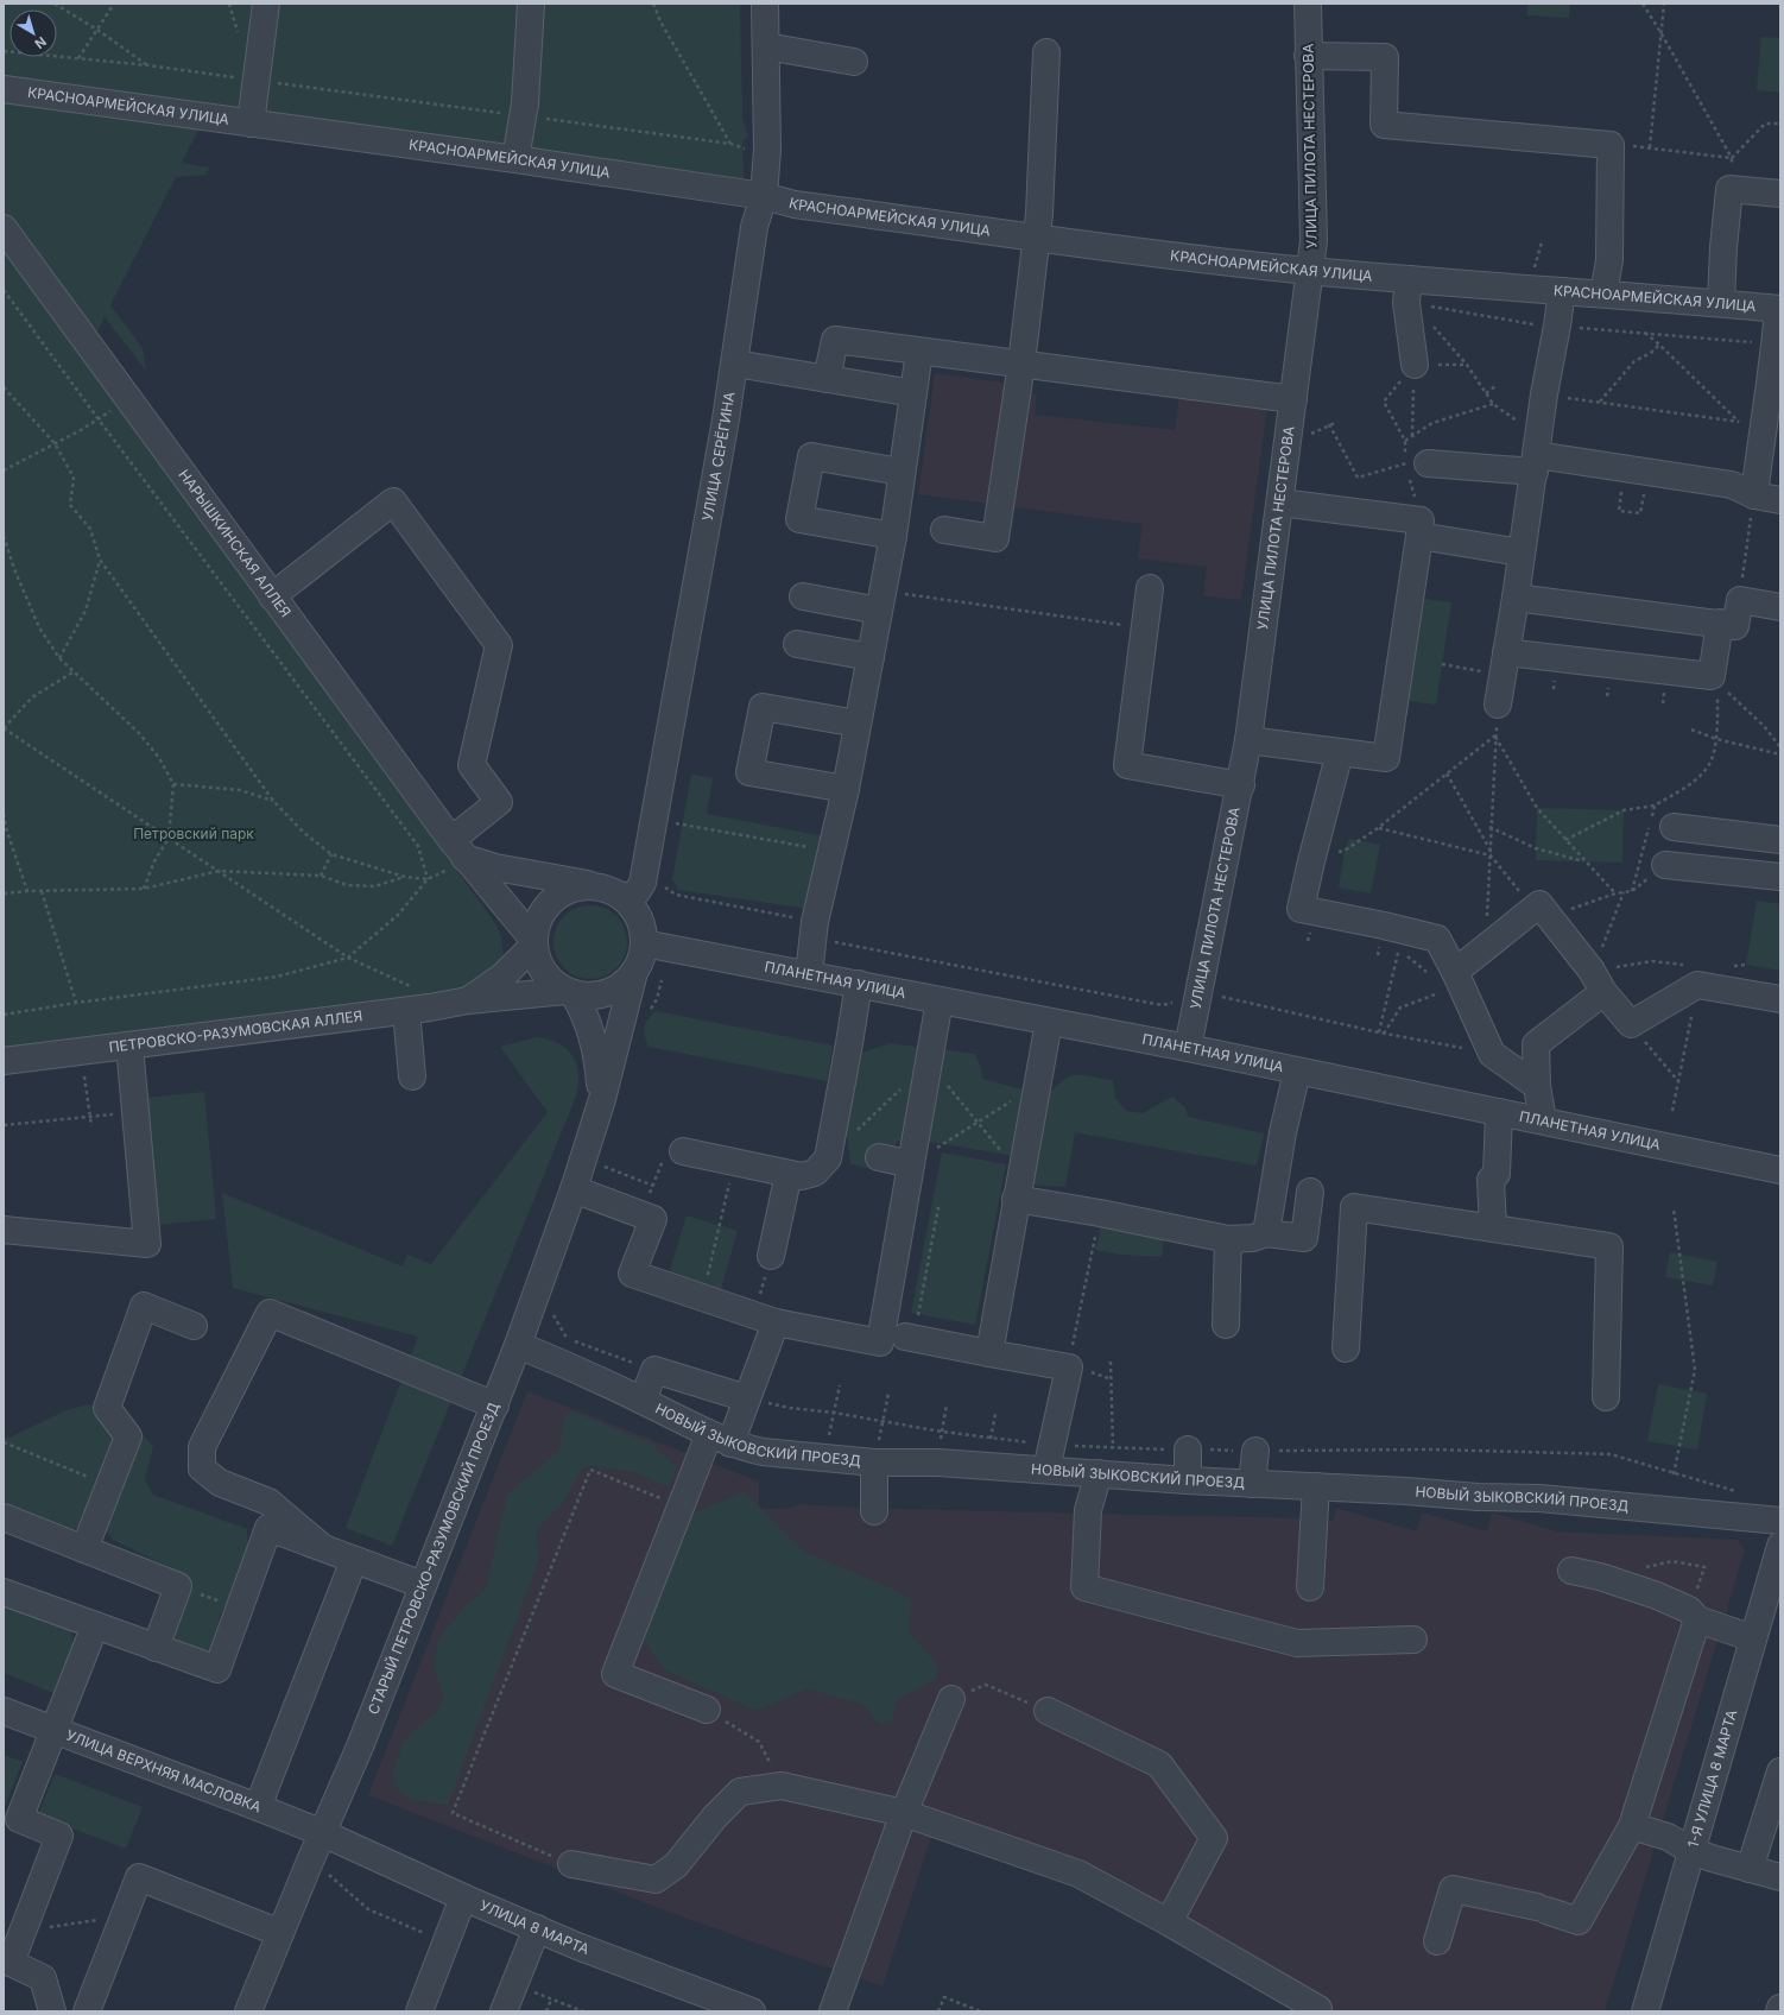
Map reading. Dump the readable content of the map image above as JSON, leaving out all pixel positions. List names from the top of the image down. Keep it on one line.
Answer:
{"streets":{"street":["КРАСНОАРМЕЙСКАЯ УЛИЦА","УЛИЦА ПИЛОТА НЕСТЕРОВА","УЛИЦА СЕРЁГИНА","НАРЫШКИНСКАЯ АЛЛЕЯ","ПЛАНЕТНАЯ УЛИЦА","ПЕТРОВСКО-РАЗУМОВСКАЯ АЛЛЕЯ","НОВЫЙ ЗЫКОВСКИЙ ПРОЕЗД","СТАРЫЙ ПЕТРОВСКО-РАЗУМОВСКИЙ ПРОЕЗД","УЛИЦА ВЕРХНЯЯ МАСЛОВКА","1-Я УЛИЦА 8 МАРТА","УЛИЦА 8 МАРТА"]},"crossings":[["КРАСНОАРМЕЙСКАЯ УЛИЦА","УЛИЦА ПИЛОТА НЕСТЕРОВА"],["КРАСНОАРМЕЙСКАЯ УЛИЦА","УЛИЦА СЕРЁГИНА"],["УЛИЦА ПИЛОТА НЕСТЕРОВА","ПЛАНЕТНАЯ УЛИЦА"],["УЛИЦА СЕРЁГИНА","НАРЫШКИНСКАЯ АЛЛЕЯ"],["УЛИЦА СЕРЁГИНА","ПЛАНЕТНАЯ УЛИЦА"],["УЛИЦА СЕРЁГИНА","ПЕТРОВСКО-РАЗУМОВСКАЯ АЛЛЕЯ"],["УЛИЦА СЕРЁГИНА","СТАРЫЙ ПЕТРОВСКО-РАЗУМОВСКИЙ ПРОЕЗД"],["НАРЫШКИНСКАЯ АЛЛЕЯ","ПЛАНЕТНАЯ УЛИЦА"],["НАРЫШКИНСКАЯ АЛЛЕЯ","ПЕТРОВСКО-РАЗУМОВСКАЯ АЛЛЕЯ"],["НАРЫШКИНСКАЯ АЛЛЕЯ","СТАРЫЙ ПЕТРОВСКО-РАЗУМОВСКИЙ ПРОЕЗД"],["ПЛАНЕТНАЯ УЛИЦА","ПЕТРОВСКО-РАЗУМОВСКАЯ АЛЛЕЯ"],["ПЛАНЕТНАЯ УЛИЦА","СТАРЫЙ ПЕТРОВСКО-РАЗУМОВСКИЙ ПРОЕЗД"],["ПЕТРОВСКО-РАЗУМОВСКАЯ АЛЛЕЯ","СТАРЫЙ ПЕТРОВСКО-РАЗУМОВСКИЙ ПРОЕЗД"],["НОВЫЙ ЗЫКОВСКИЙ ПРОЕЗД","СТАРЫЙ ПЕТРОВСКО-РАЗУМОВСКИЙ ПРОЕЗД"],["СТАРЫЙ ПЕТРОВСКО-РАЗУМОВСКИЙ ПРОЕЗД","УЛИЦА ВЕРХНЯЯ МАСЛОВКА"],["СТАРЫЙ ПЕТРОВСКО-РАЗУМОВСКИЙ ПРОЕЗД","УЛИЦА 8 МАРТА"],["УЛИЦА ВЕРХНЯЯ МАСЛОВКА","УЛИЦА 8 МАРТА"]],"parks":["Петровский парк"],"north":"bottom right"}
